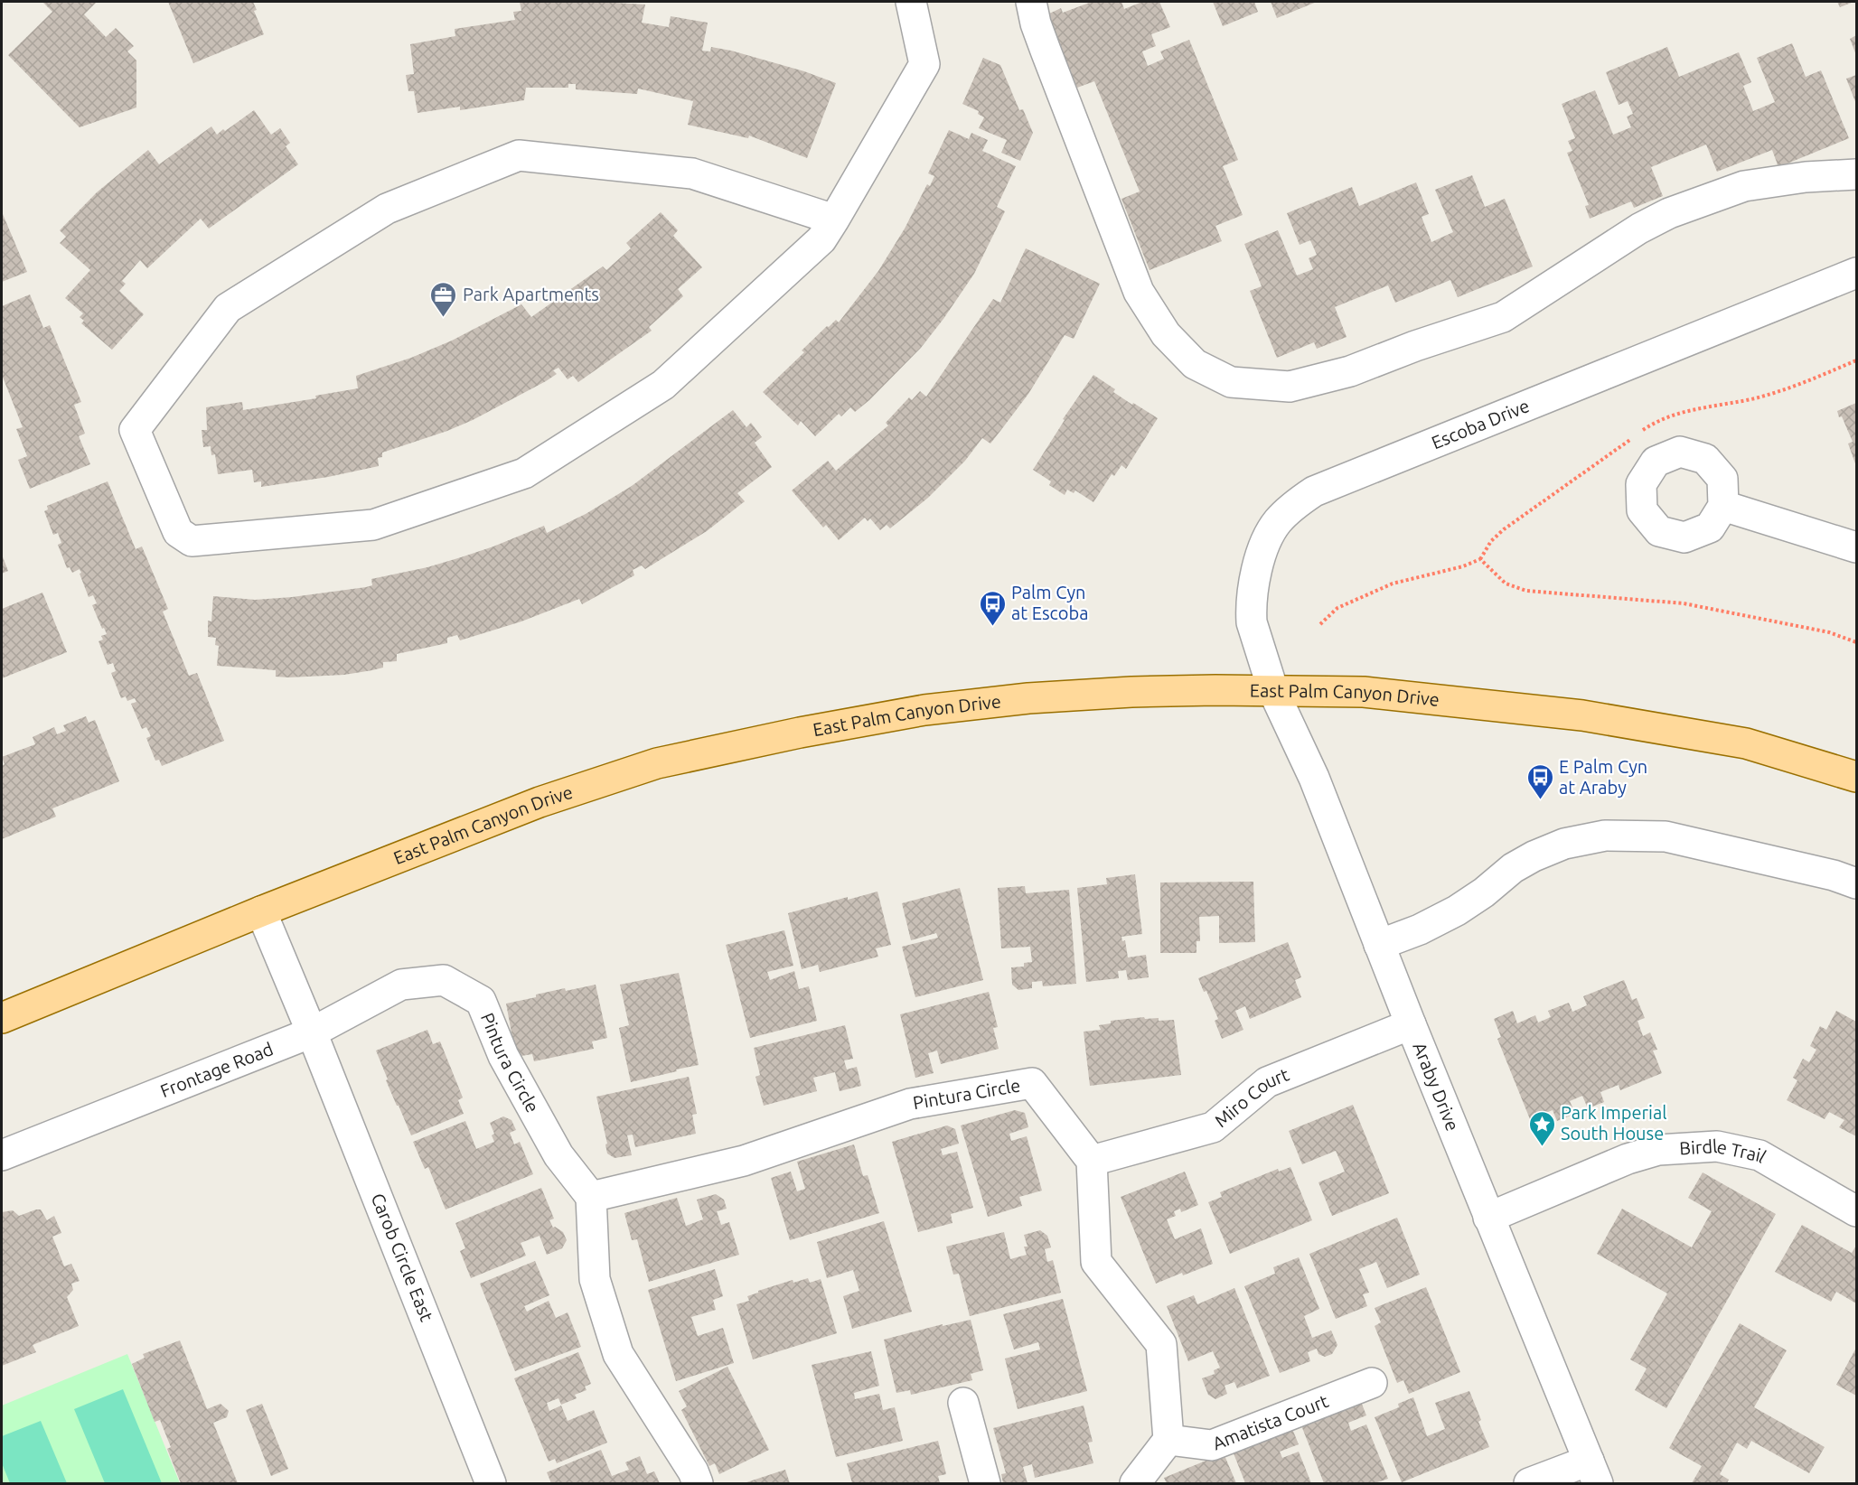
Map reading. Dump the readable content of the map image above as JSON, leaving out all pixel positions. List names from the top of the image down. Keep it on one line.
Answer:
{"streets":{"main road":["East Palm Canyon Drive"],"street":["Escoba Drive","Pintura Circle","Frontage Road","Araby Drive","Miro Court","Birdle Trail","Carob Circle East","Amatista Court"]},"crossings":[["Escoba Drive","East Palm Canyon Drive"],["Escoba Drive","Araby Drive"],["East Palm Canyon Drive","Araby Drive"],["Pintura Circle","Frontage Road"],["Pintura Circle","Miro Court"],["Pintura Circle","Carob Circle East"],["Frontage Road","Carob Circle East"],["Araby Drive","Miro Court"],["Araby Drive","Birdle Trail"]],"places":{"office":["Park Apartments"],"bus stop":["Palm Cyn at Escoba","E Palm Cyn at Araby"],"place":["Park Imperial South House"]}}
